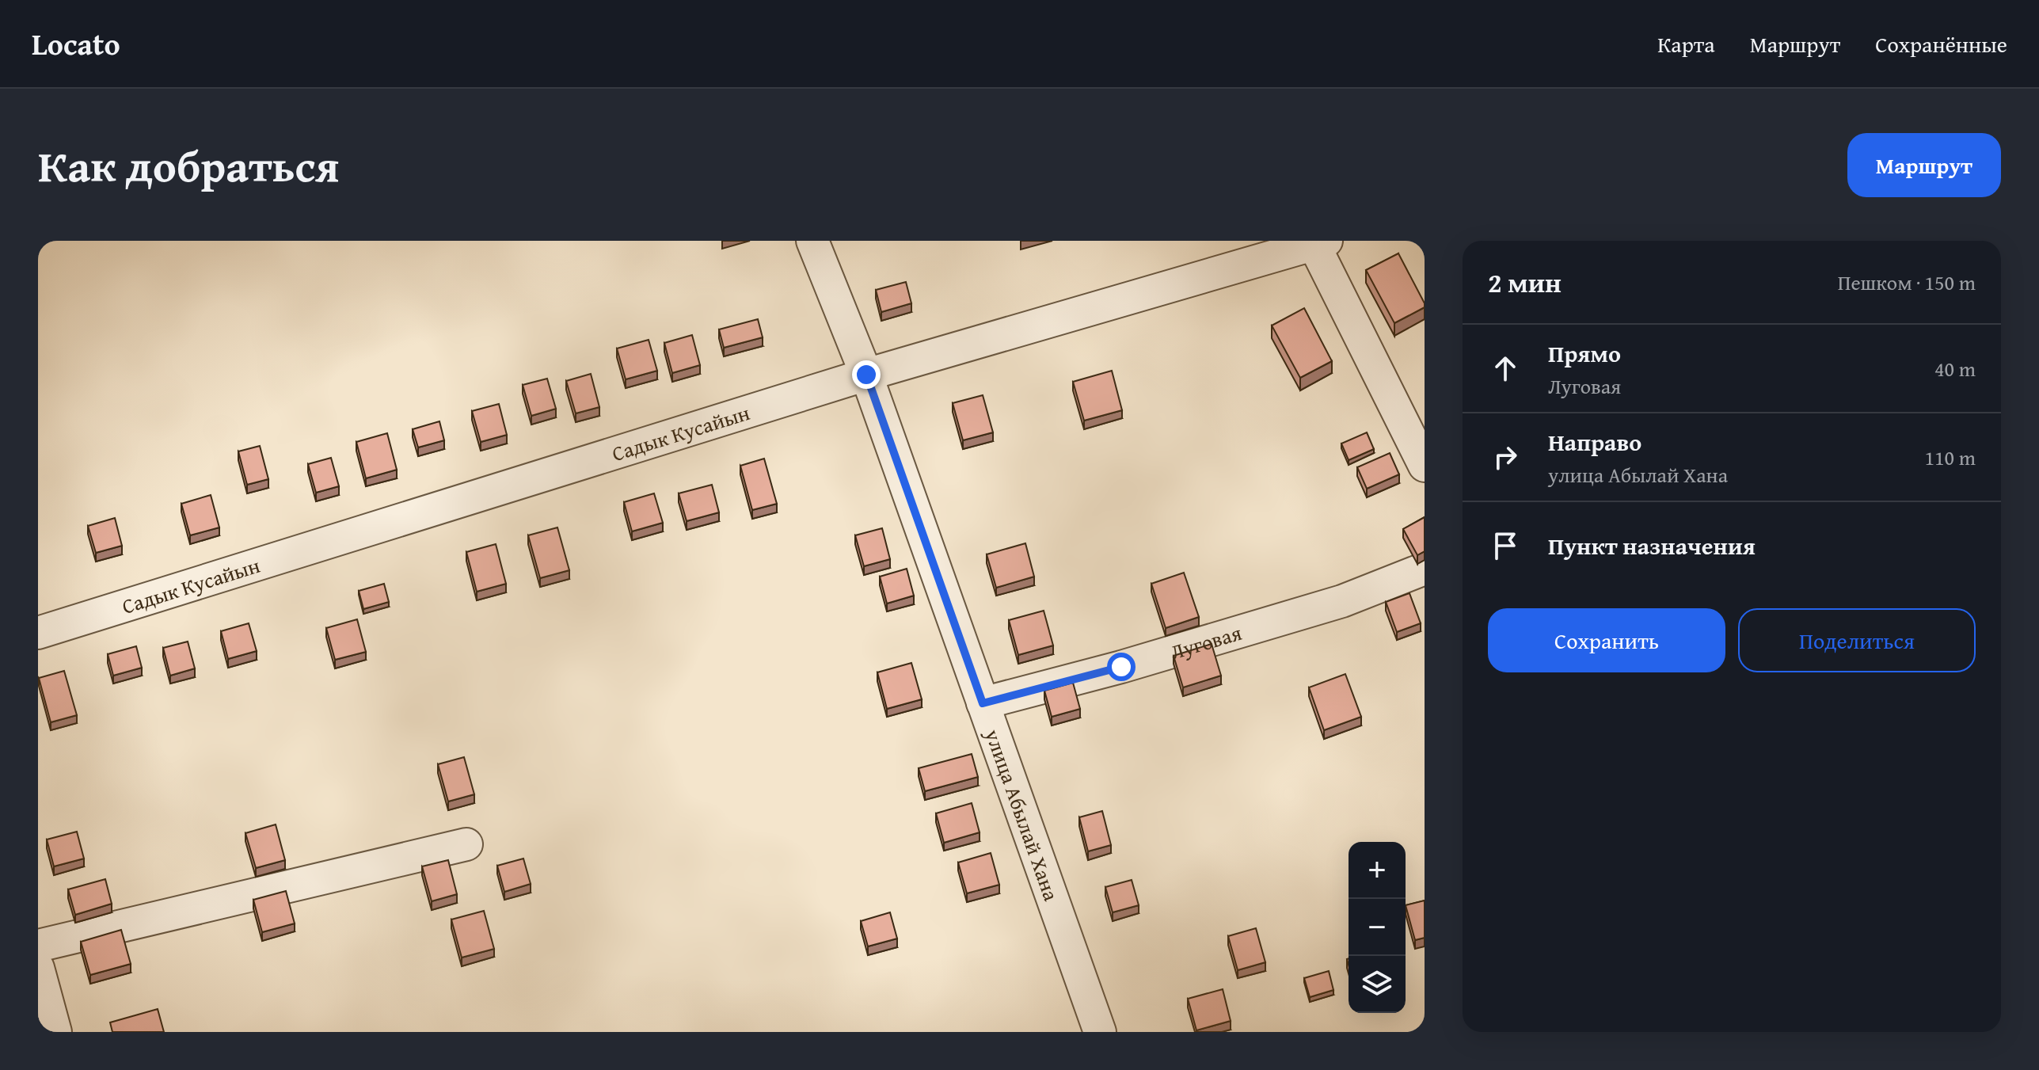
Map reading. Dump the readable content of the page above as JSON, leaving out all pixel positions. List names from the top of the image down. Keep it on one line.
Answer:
{"streets":{"street":["Садык Кусайын","Луговая","улица Абылай Хана"]},"crossings":[["Садык Кусайын","улица Абылай Хана"],["Луговая","улица Абылай Хана"]],"page":{"header":"Locato","nav":["Карта","Маршрут","Сохранённые"],"title":"Как добраться","buttons":["Маршрут",["Сохранить","Поделиться"]],"heading":["2 мин","Пешком · 150 m"],"list":[["Прямо","Луговая","40 m"],["Направо","улица Абылай Хана","110 m"],"Пункт назначения"],"map_buttons":["+","−"]}}
